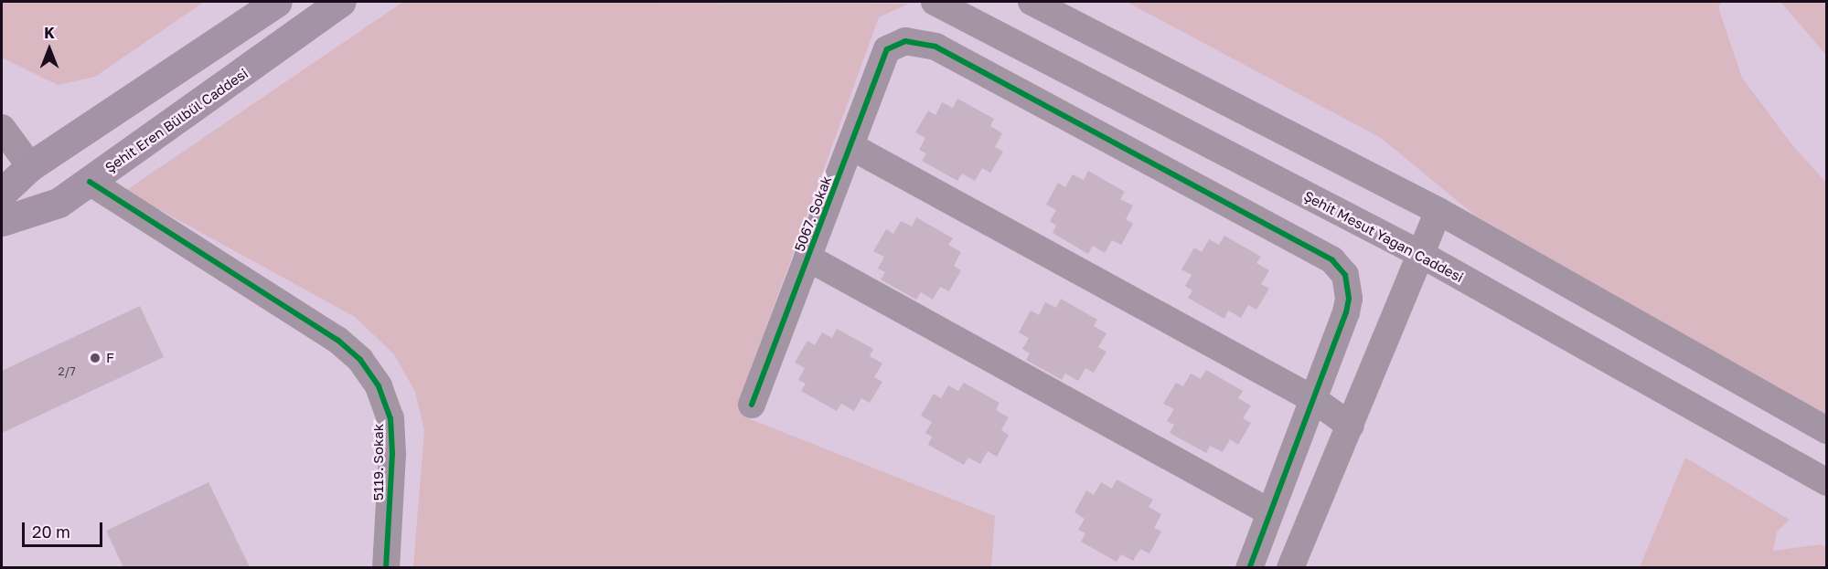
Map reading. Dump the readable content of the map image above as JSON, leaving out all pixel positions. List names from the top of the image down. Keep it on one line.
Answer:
{"streets":{"street":["Şehit Eren Bülbül Caddesi","5067. Sokak","Şehit Mesut Yağan Caddesi","5119. Sokak"]},"crossings":[["Şehit Eren Bülbül Caddesi","5119. Sokak"]],"places":["F"],"house_numbers":["2/7"],"scale_bar":"20 m","north":"top"}
